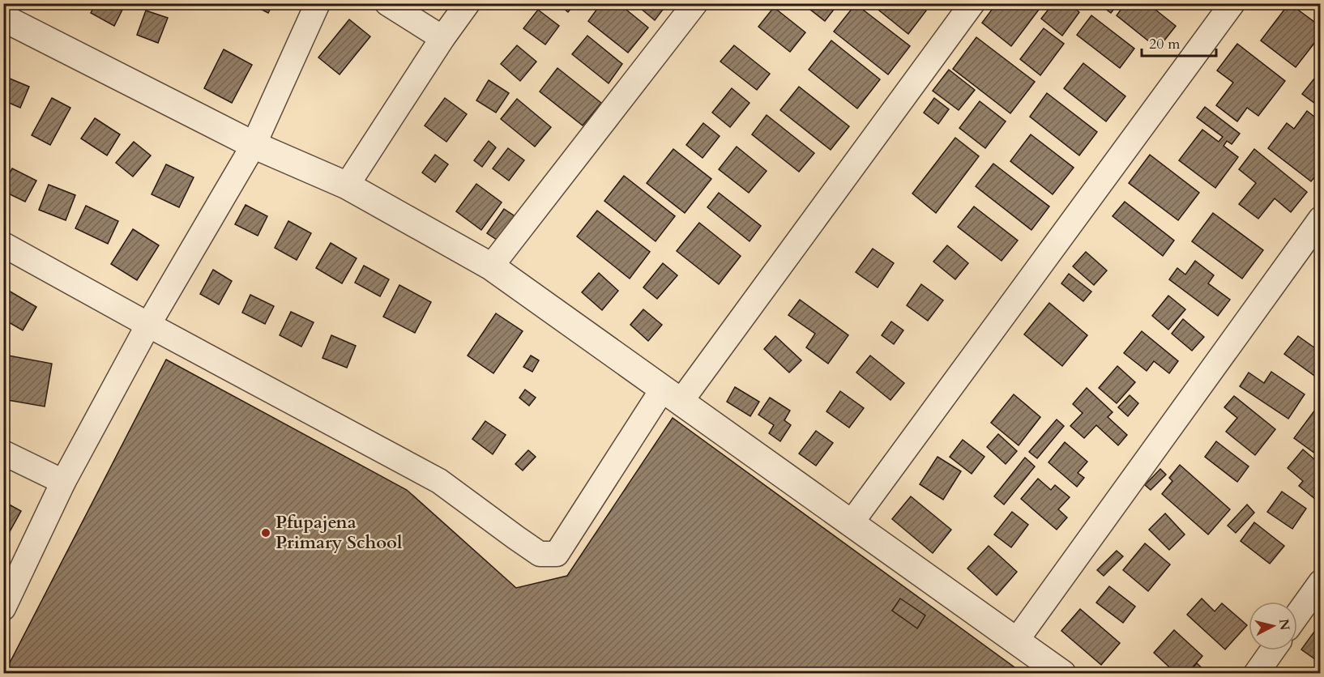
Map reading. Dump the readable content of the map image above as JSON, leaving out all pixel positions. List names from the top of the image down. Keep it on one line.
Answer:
{"places":["Pfupajena Primary School"],"scale_bar":"20 m","north":"right"}
